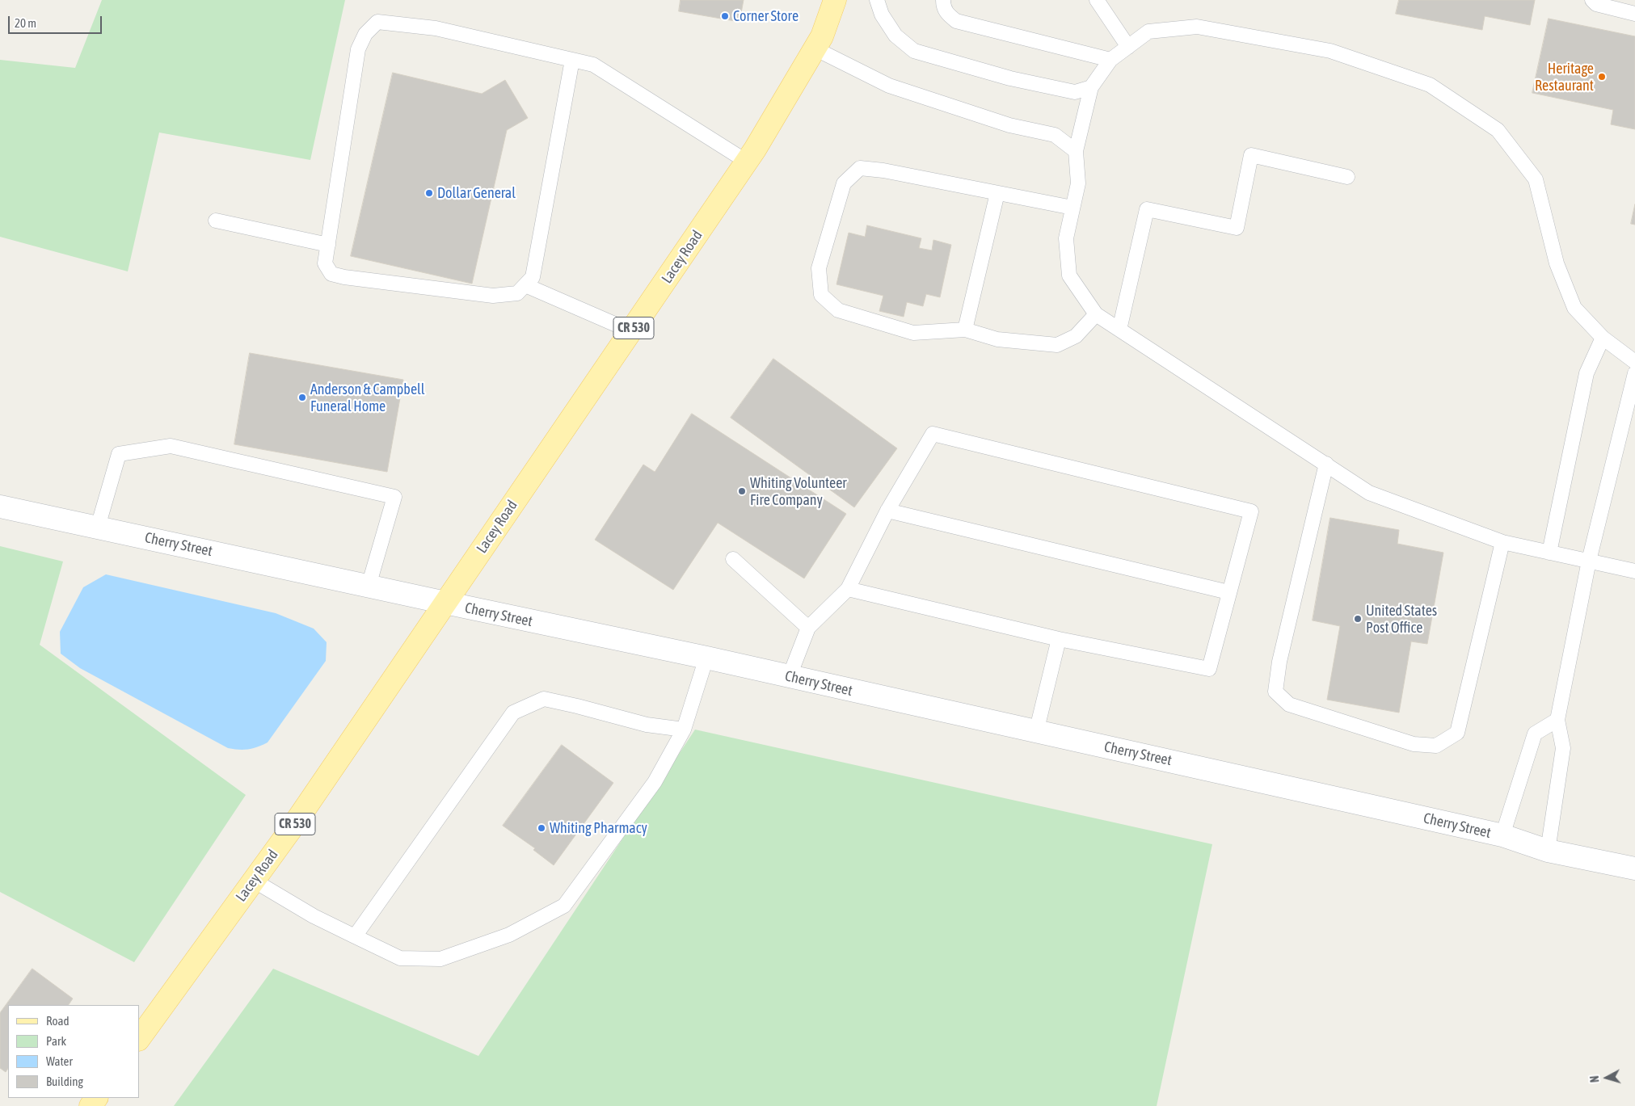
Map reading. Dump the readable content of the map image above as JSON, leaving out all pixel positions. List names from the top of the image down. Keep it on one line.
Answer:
{"streets":{"main road":["Lacey Road","CR 530"],"street":["Cherry Street"]},"crossings":[["Lacey Road","Cherry Street"]],"places":["Corner Store","Heritage Restaurant","Dollar General","Anderson & Campbell Funeral Home","Whiting Volunteer Fire Company","United States Post Office","Whiting Pharmacy"],"legend":["Road","Park","Water","Building"],"scale_bar":"20 m","north":"left"}
